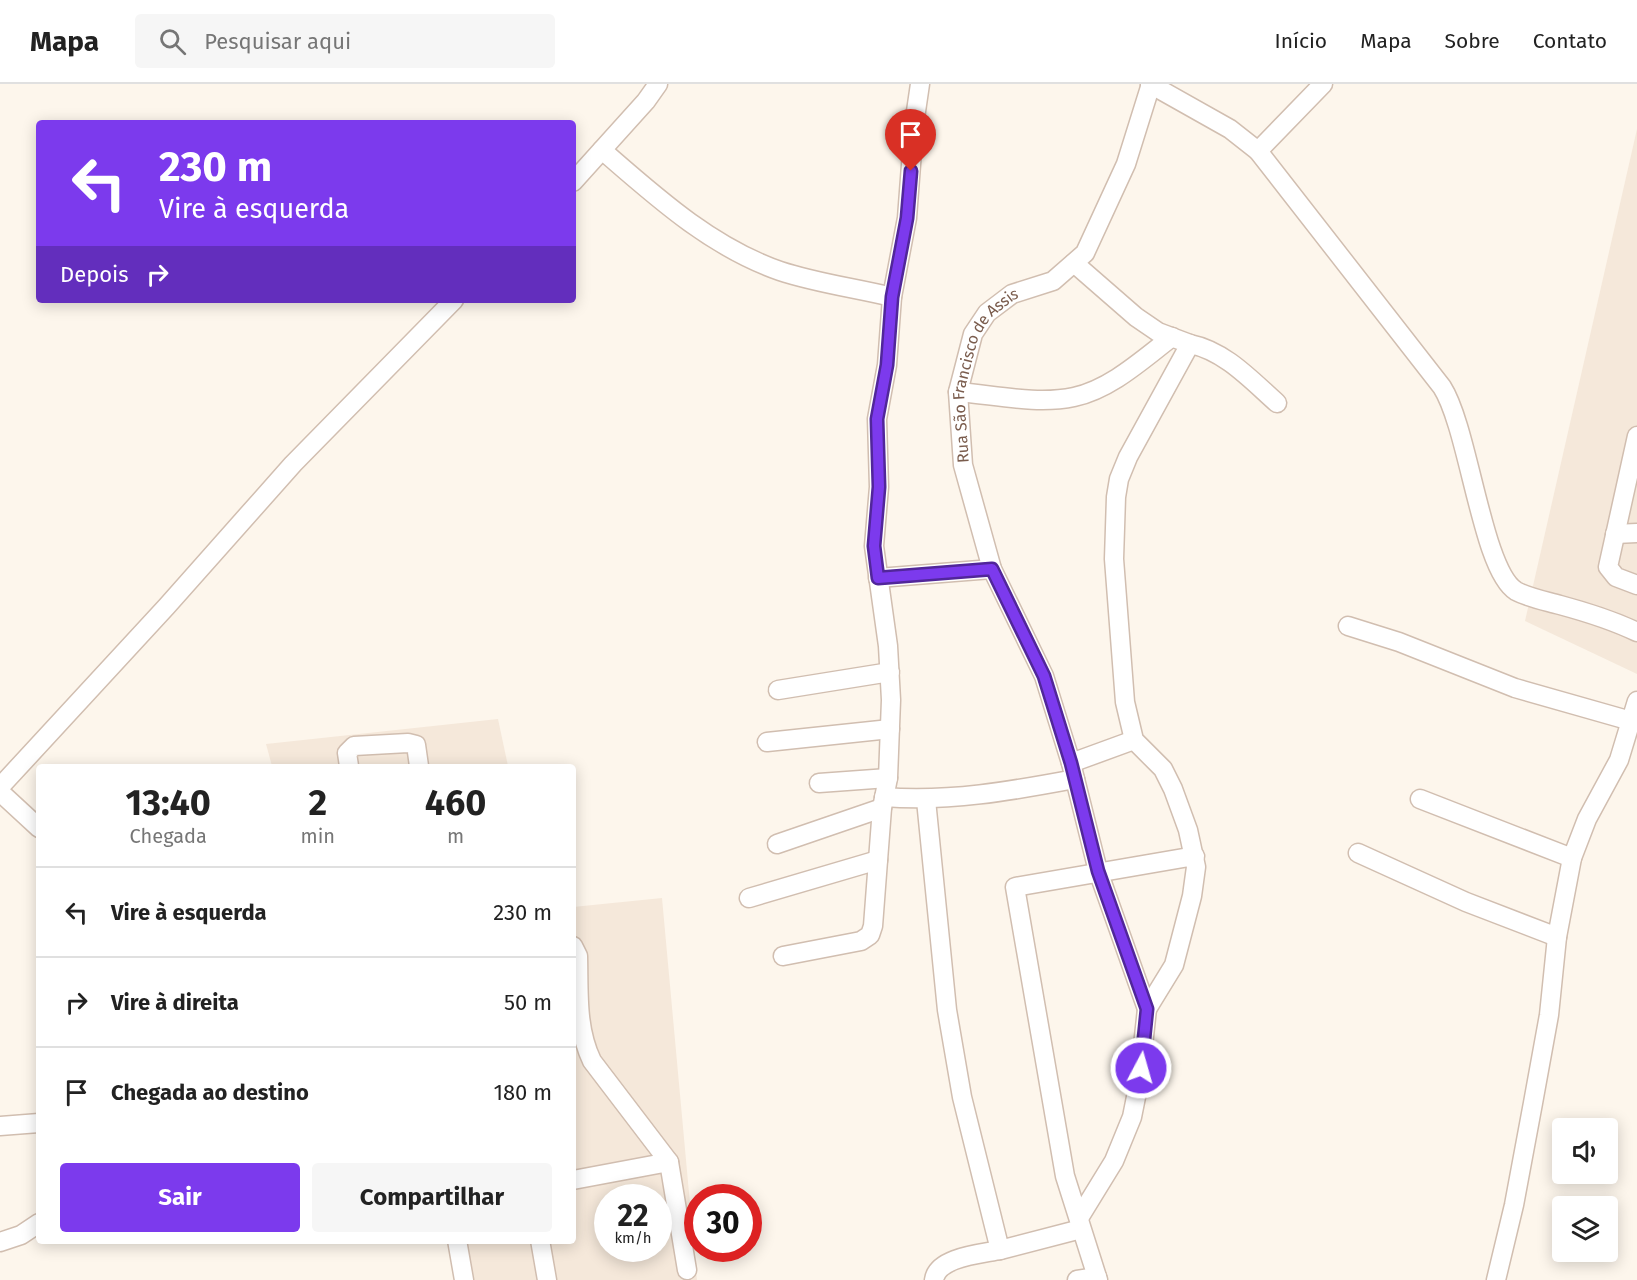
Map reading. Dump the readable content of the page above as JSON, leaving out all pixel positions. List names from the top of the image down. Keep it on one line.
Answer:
{"streets":{"street":["Rua São Francisco de Assis"]},"page":{"header":"Mapa","search":"Pesquisar aqui","nav":["Início","Mapa","Sobre","Contato"],"turn":["230 m","Vire à esquerda"],"then":"Depois","eta":["13:40","Chegada","2","min","460","m"],"list":[{"name":"Vire à esquerda","value":"230 m"},{"name":"Vire à direita","value":"50 m"},{"name":"Chegada ao destino","value":"180 m"}],"buttons":["Sair","Compartilhar"],"speed":"22 km/h","limit":"30"}}
